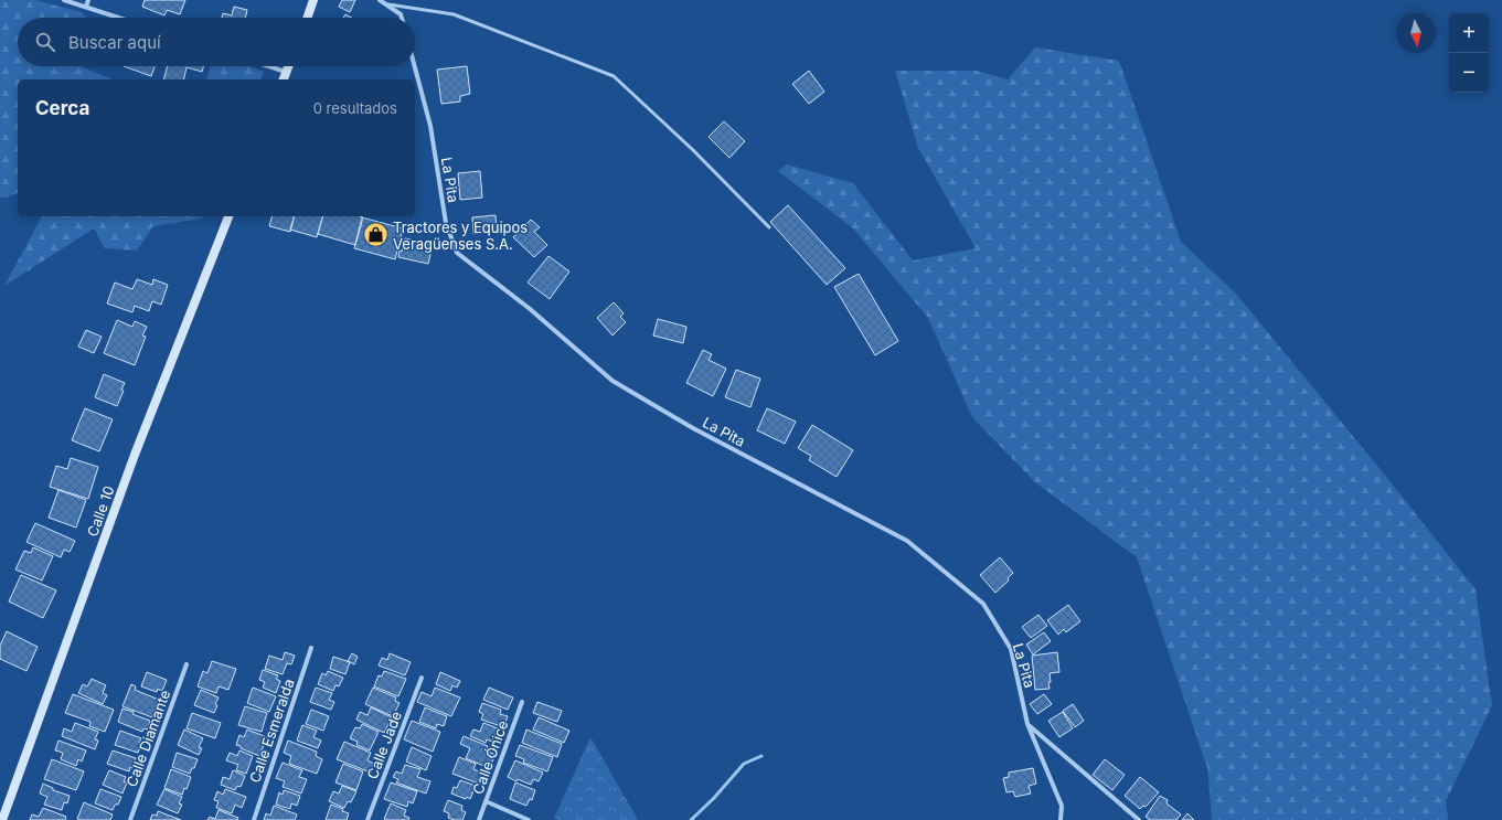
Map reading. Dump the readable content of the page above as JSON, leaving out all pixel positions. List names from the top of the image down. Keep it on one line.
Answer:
{"streets":{"main road":["Calle 10"],"street":["La Pita","Calle Esmeralda","Calle Diamante","Calle Jade","Calle Ónice"]},"places":{"shop":["Tractores y Equipos Veragüenses S.A."]},"north":"bottom","page":{"map_buttons":["+","−"],"search":"Buscar aquí","heading":["Cerca","0 resultados"]}}
